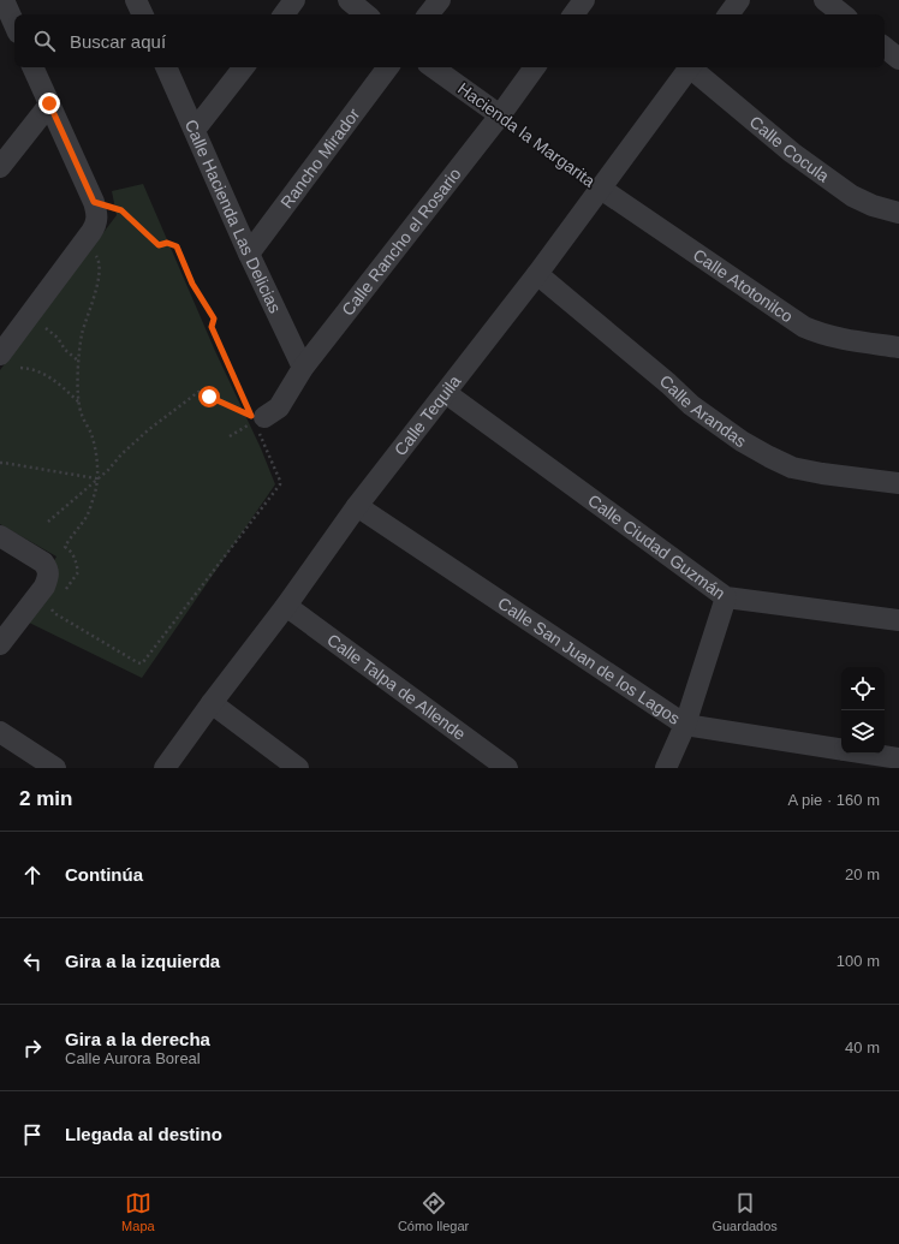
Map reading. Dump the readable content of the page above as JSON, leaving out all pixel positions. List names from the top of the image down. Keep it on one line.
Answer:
{"streets":{"street":["Hacienda la Margarita","Calle Cocula","Rancho Mirador","Calle Hacienda Las Delicias","Calle Rancho el Rosario","Calle Atotonilco","Calle Arandas","Calle Tequila","Calle Ciudad Guzmán","Calle San Juan de los Lagos","Calle Talpa de Allende"]},"crossings":[["Hacienda la Margarita","Calle Rancho el Rosario"],["Hacienda la Margarita","Calle Atotonilco"],["Hacienda la Margarita","Calle Tequila"],["Rancho Mirador","Calle Hacienda Las Delicias"],["Calle Hacienda Las Delicias","Calle Rancho el Rosario"],["Calle Atotonilco","Calle Tequila"],["Calle Arandas","Calle Tequila"],["Calle Tequila","Calle Ciudad Guzmán"],["Calle Tequila","Calle San Juan de los Lagos"],["Calle Tequila","Calle Talpa de Allende"]],"page":{"search":"Buscar aquí","heading":["2 min","A pie · 160 m"],"list":[["Continúa","20 m"],["Gira a la izquierda","100 m"],["Gira a la derecha","Calle Aurora Boreal","40 m"],"Llegada al destino"],"nav":["Mapa","Cómo llegar","Guardados"]}}
